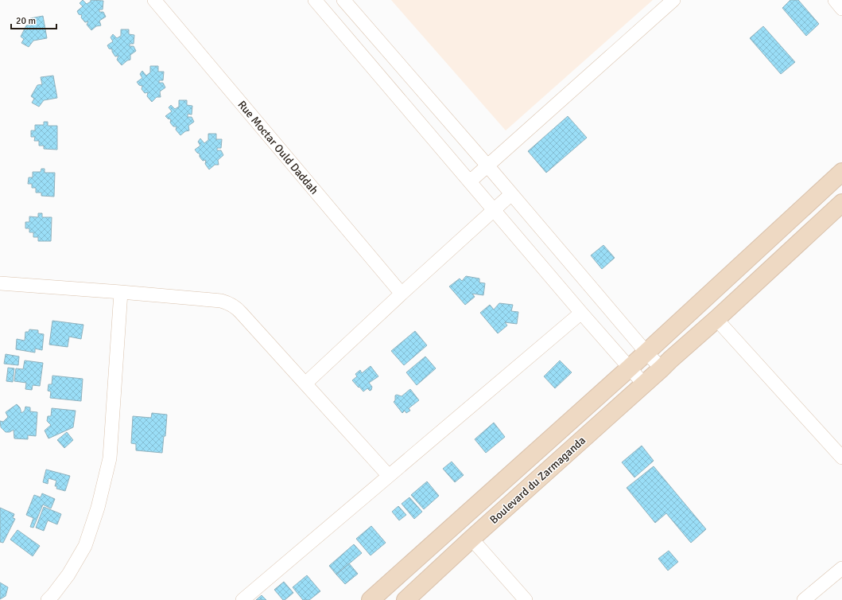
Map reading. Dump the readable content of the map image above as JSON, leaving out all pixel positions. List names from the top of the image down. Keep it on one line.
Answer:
{"streets":{"main road":["Boulevard du Zarmaganda"],"street":["Rue Moctar Ould Daddah"]},"scale_bar":"20 m"}
